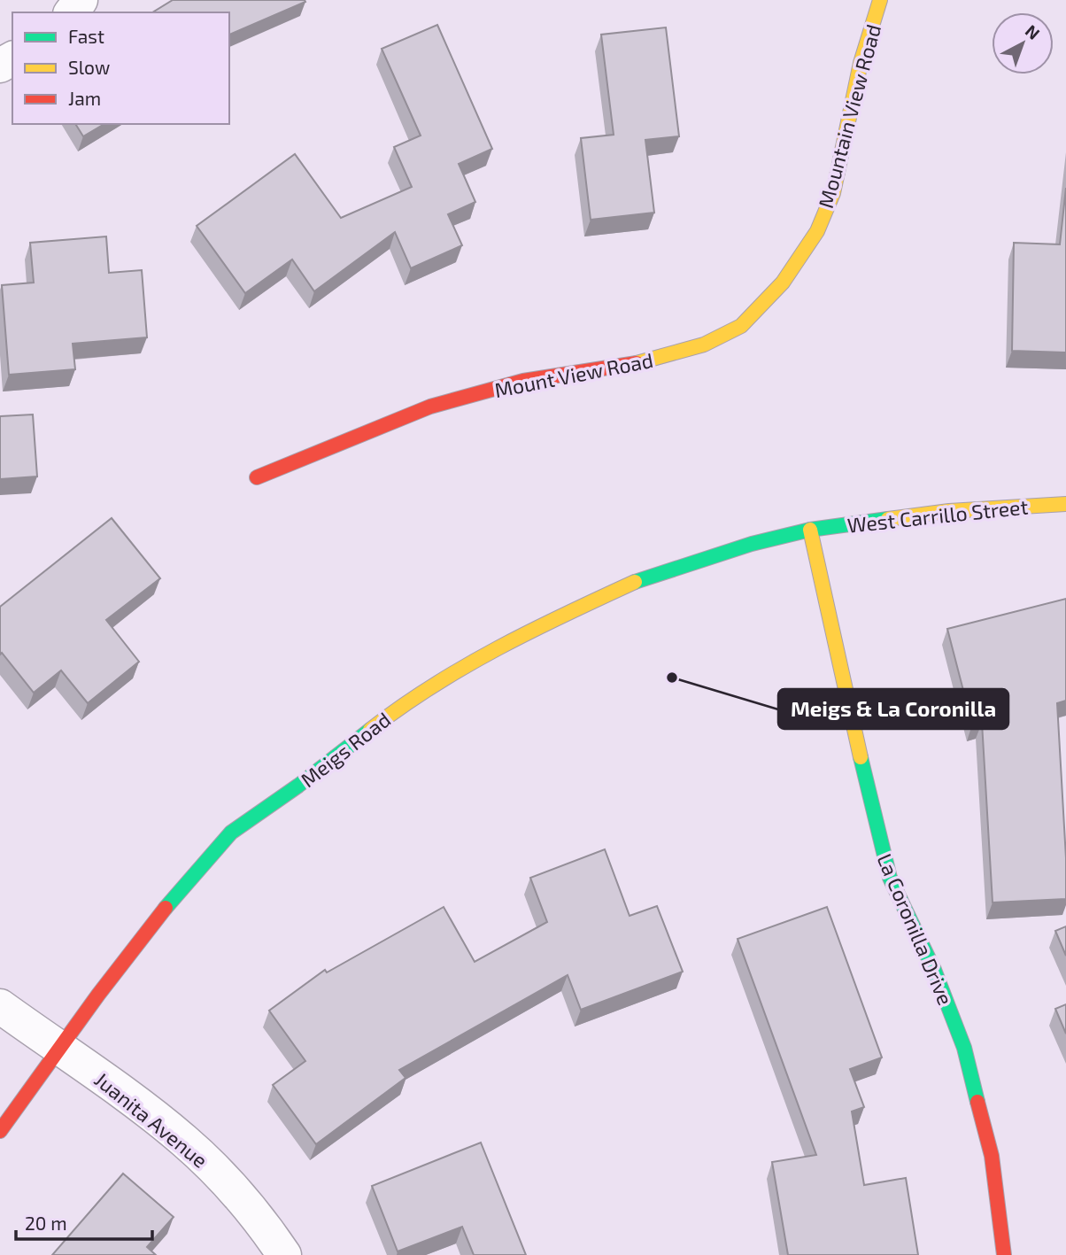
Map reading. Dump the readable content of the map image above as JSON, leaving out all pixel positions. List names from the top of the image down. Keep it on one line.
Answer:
{"streets":{"street":["Mountain View Road","Mount View Road","West Carrillo Street","Meigs Road","La Coronilla Drive","Juanita Avenue"]},"crossings":[["Mountain View Road","Mount View Road"],["West Carrillo Street","Meigs Road"],["West Carrillo Street","La Coronilla Drive"],["Meigs Road","La Coronilla Drive"],["Meigs Road","Juanita Avenue"]],"places":["Meigs & La Coronilla"],"legend":["Fast","Slow","Jam"],"scale_bar":"20 m","north":"top right"}
